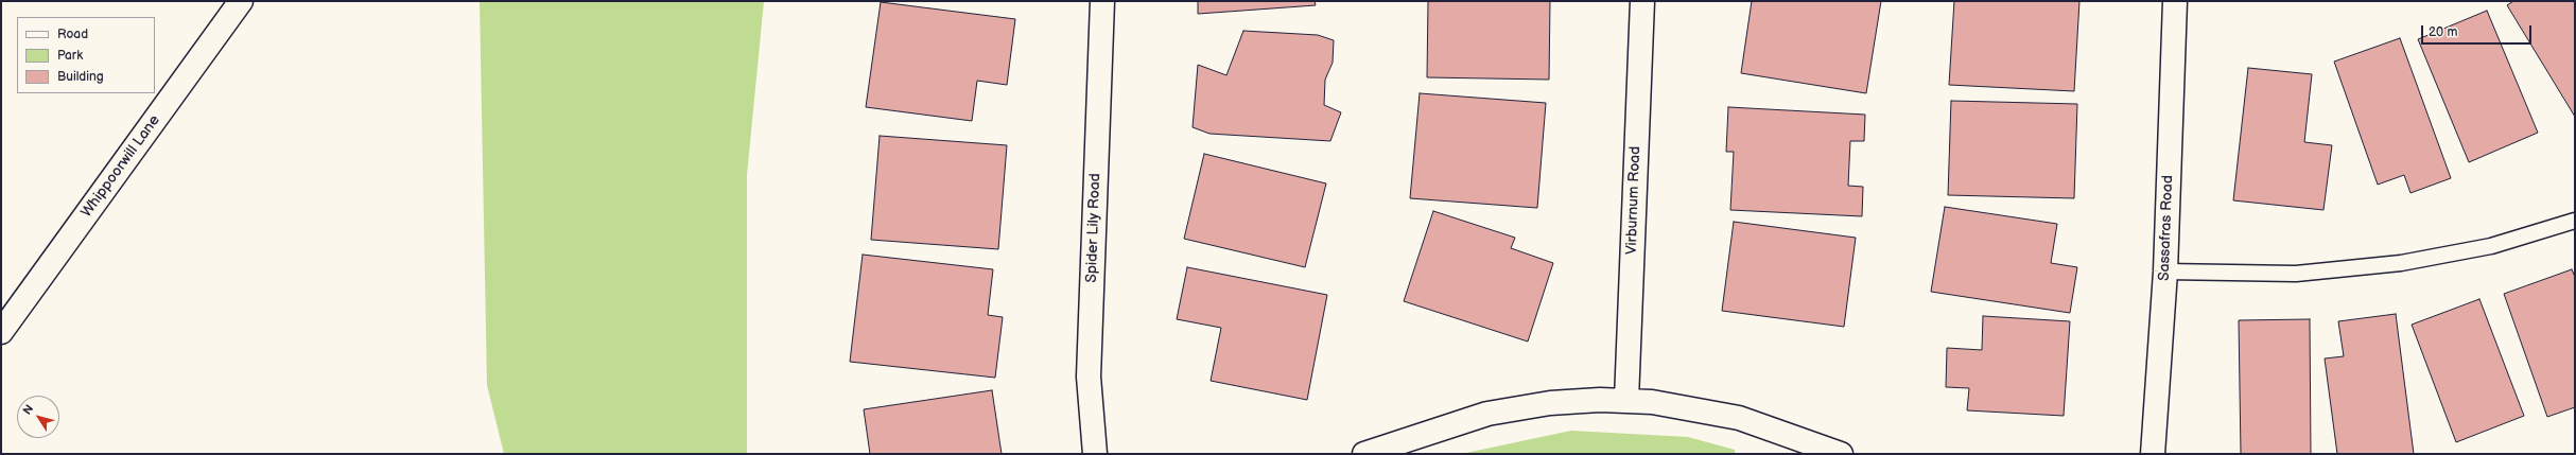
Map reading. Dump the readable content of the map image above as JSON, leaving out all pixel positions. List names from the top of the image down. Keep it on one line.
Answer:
{"streets":{"street":["Whippoorwill Lane","Virburnum Road","Spider Lily Road","Sassafras Road"]},"legend":["Road","Park","Building"],"scale_bar":"20 m","north":"top left"}
